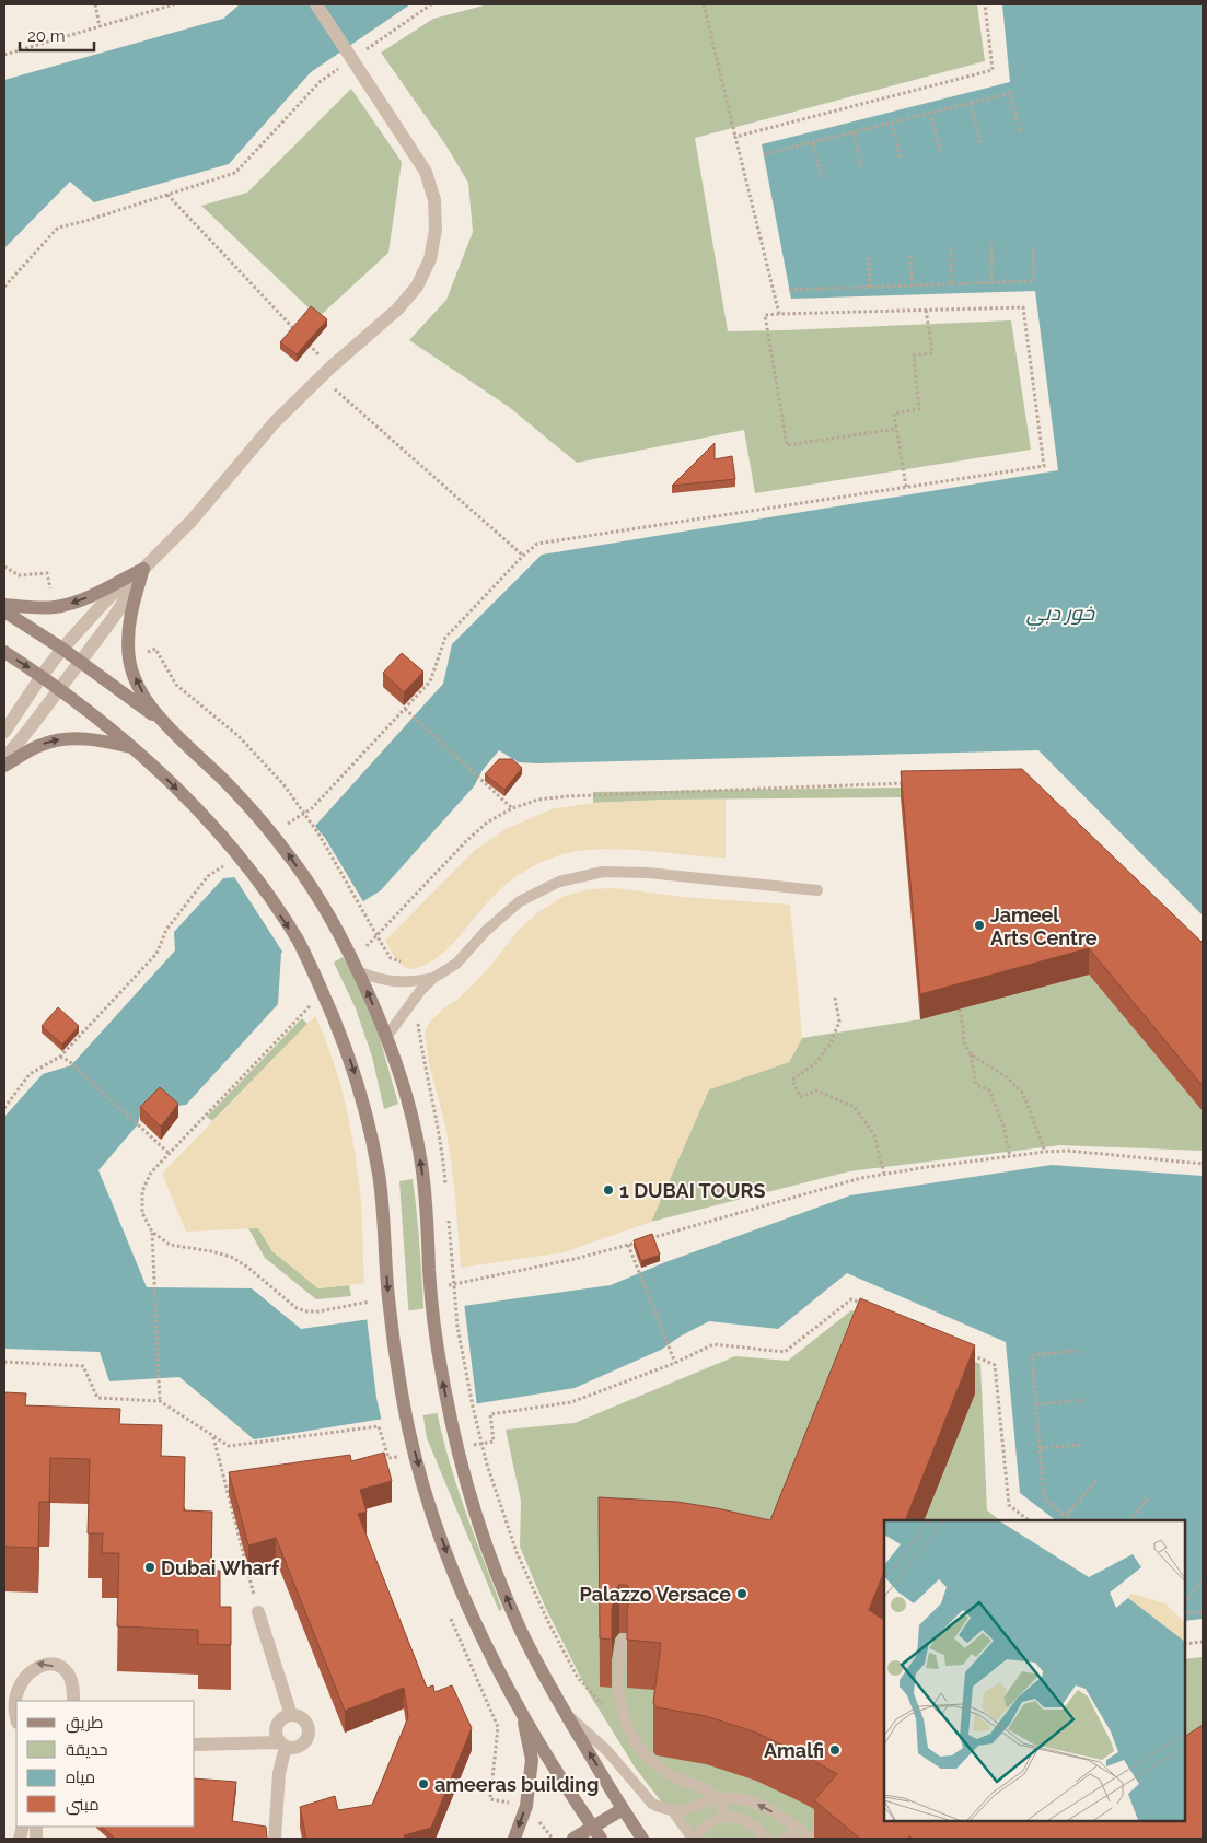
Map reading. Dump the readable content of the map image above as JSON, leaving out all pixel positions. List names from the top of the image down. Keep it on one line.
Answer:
{"water":["خور دبي"],"places":["Jameel Arts Centre","1 DUBAI TOURS","Dubai Wharf","Palazzo Versace","Amalfi","ameeras building"],"legend":["طريق","حديقة","مياه","مبنى"],"scale_bar":"20 m"}
